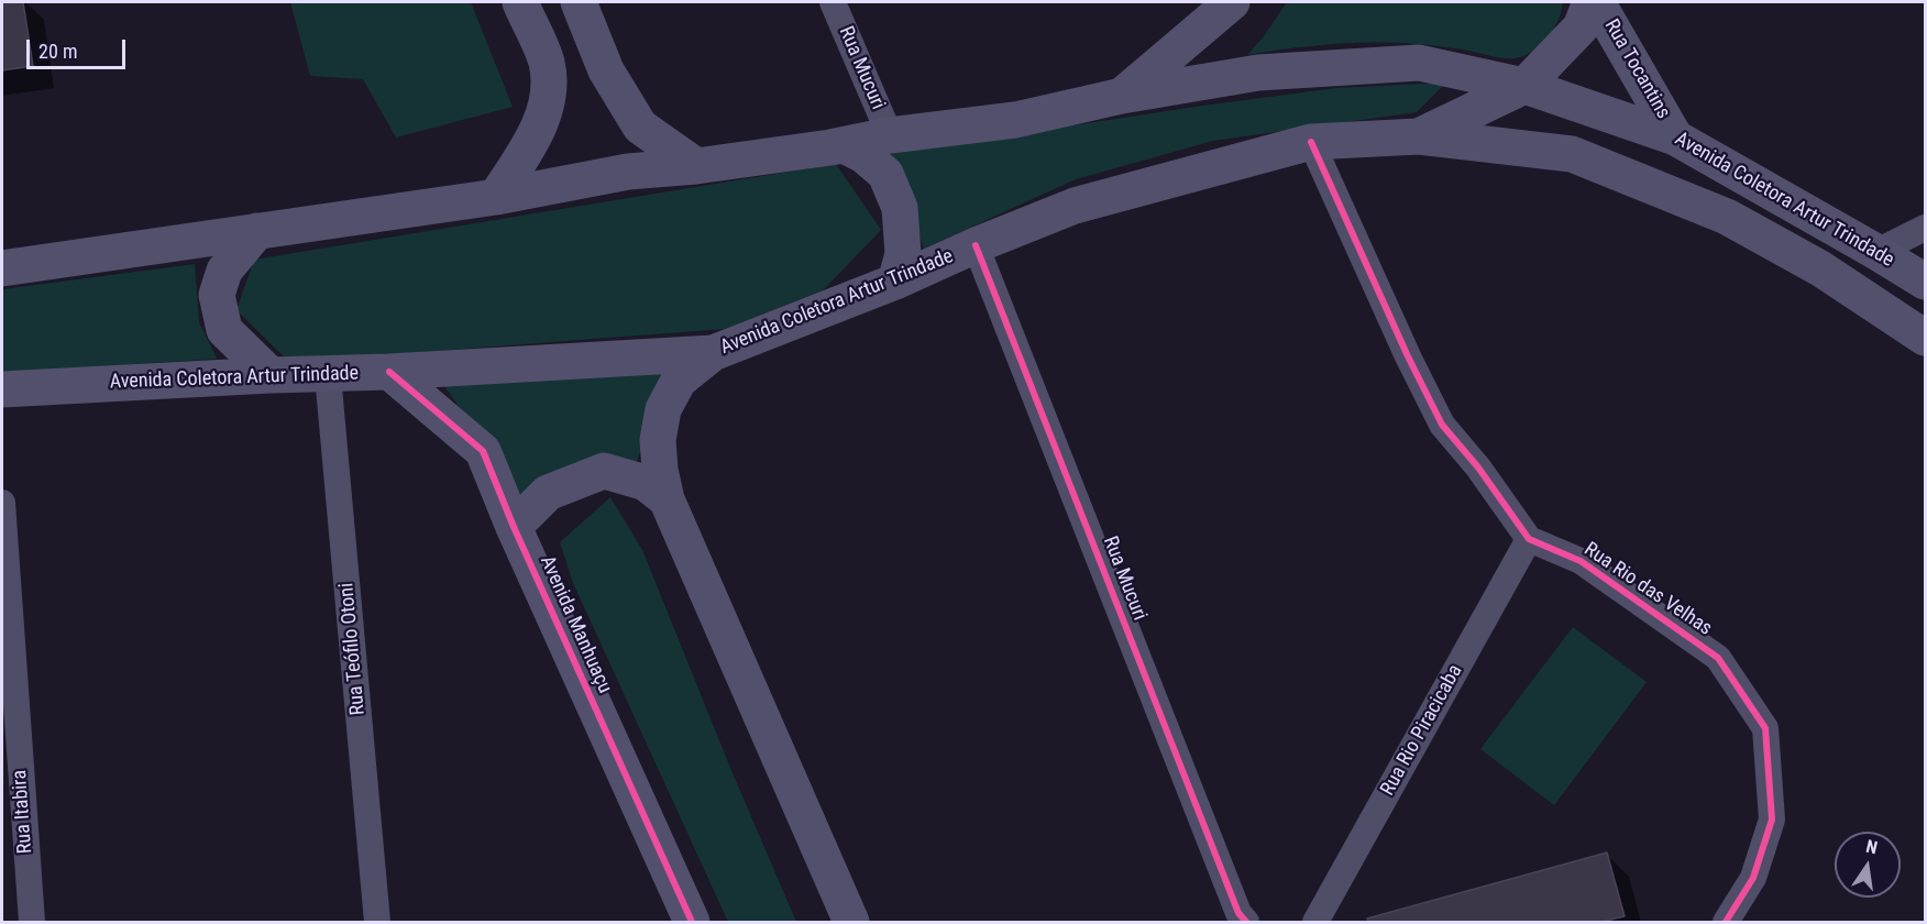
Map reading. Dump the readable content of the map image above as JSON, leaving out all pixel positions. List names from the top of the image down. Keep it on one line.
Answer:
{"streets":{"main road":["Rua Tocantins","Avenida Coletora Artur Trindade","Avenida Manhuaçu"],"street":["Rua Mucuri","Rua Rio das Velhas","Rua Teófilo Otoni","Rua Rio Piracicaba","Rua Itabira"]},"crossings":[["Rua Mucuri","Avenida Coletora Artur Trindade"],["Rua Tocantins","Avenida Coletora Artur Trindade"],["Avenida Coletora Artur Trindade","Avenida Manhuaçu"],["Avenida Coletora Artur Trindade","Rua Teófilo Otoni"],["Rua Rio das Velhas","Rua Rio Piracicaba"]],"scale_bar":"20 m","north":"top"}
